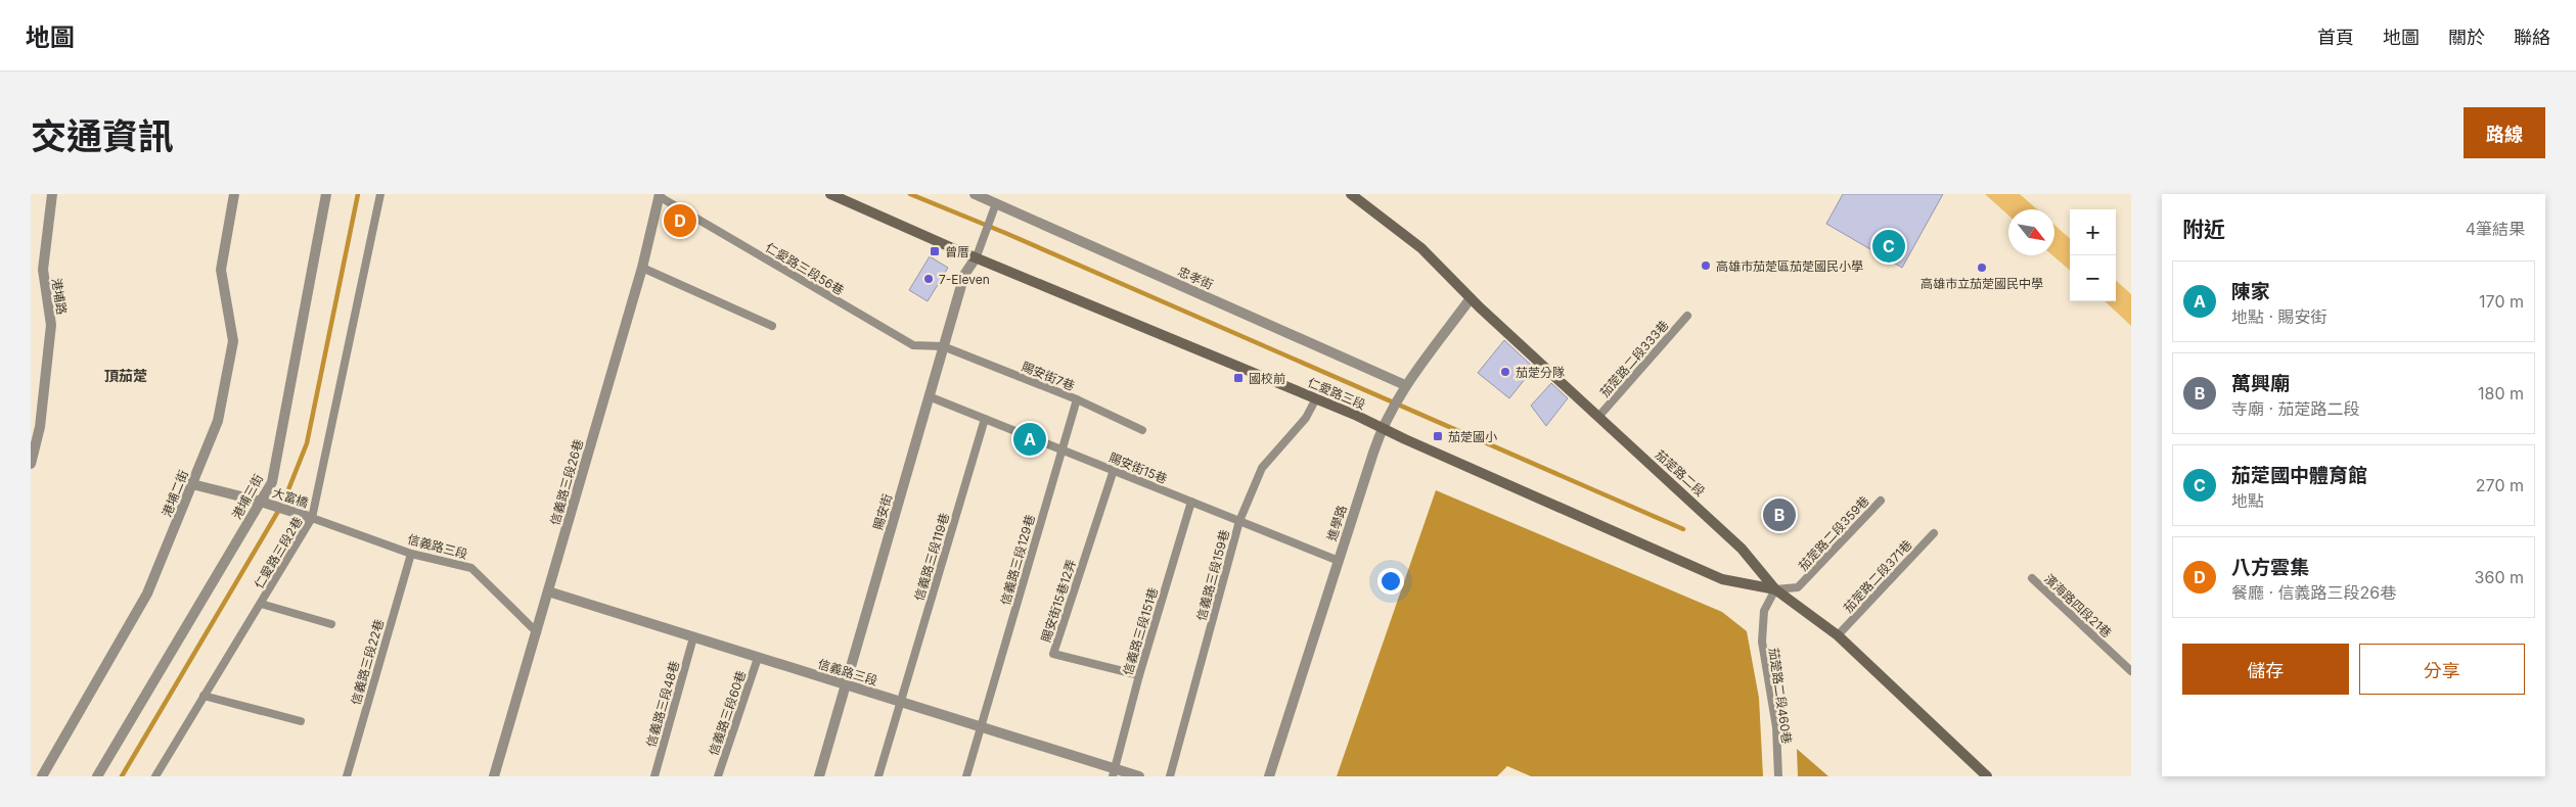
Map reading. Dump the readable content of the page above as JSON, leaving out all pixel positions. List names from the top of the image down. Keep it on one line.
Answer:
{"streets":{"street":["忠孝街","港埔路","仁愛路三段","茄萣路二段","信義路三段26巷","港埔二街","港埔三街","大富橋","賜安街","進學路","信義路三段"],"lane":["仁愛路三段56巷","茄萣路二段333巷","賜安街7巷","賜安街15巷","茄萣路二段359巷","仁愛路三段2巷","信義路三段119巷","信義路三段129巷","信義路三段159巷","茄萣路二段371巷","賜安街15巷12弄","濱海路四段21巷","信義路三段151巷","信義路三段22巷","茄萣路二段460巷","信義路三段48巷","信義路三段60巷"]},"crossings":[["仁愛路三段56巷","賜安街7巷"],["仁愛路三段56巷","信義路三段26巷"],["仁愛路三段56巷","賜安街"],["忠孝街","進學路"],["茄萣路二段333巷","茄萣路二段"],["賜安街7巷","賜安街"],["賜安街7巷","信義路三段129巷"],["仁愛路三段","茄萣路二段"],["仁愛路三段","賜安街"],["仁愛路三段","進學路"],["仁愛路三段","茄萣路二段359巷"],["仁愛路三段","信義路三段159巷"],["仁愛路三段","茄萣路二段460巷"],["賜安街15巷","賜安街"],["賜安街15巷","進學路"],["賜安街15巷","信義路三段119巷"],["賜安街15巷","信義路三段129巷"],["賜安街15巷","信義路三段159巷"],["賜安街15巷","賜安街15巷12弄"],["賜安街15巷","信義路三段151巷"],["茄萣路二段","進學路"],["茄萣路二段","茄萣路二段359巷"],["茄萣路二段","茄萣路二段371巷"],["茄萣路二段","茄萣路二段460巷"],["信義路三段26巷","信義路三段"],["港埔三街","大富橋"],["大富橋","信義路三段"],["大富橋","仁愛路三段2巷"],["賜安街","信義路三段"],["茄萣路二段359巷","茄萣路二段460巷"],["信義路三段","仁愛路三段2巷"],["信義路三段","信義路三段119巷"],["信義路三段","信義路三段129巷"],["信義路三段","信義路三段151巷"],["信義路三段","信義路三段22巷"],["信義路三段","信義路三段48巷"],["信義路三段","信義路三段60巷"],["賜安街15巷12弄","信義路三段151巷"]],"districts":["頂茄萣"],"places":{"transit":["曾厝","國校前","茄萣國小"],"other":["高雄市茄萣區茄萣國民小學","高雄市立茄萣國民中學","7-Eleven","茄萣分隊"]},"north":"bottom right","page":{"header":"地圖","nav":["首頁","地圖","關於","聯絡"],"title":"交通資訊","buttons":["路線",["儲存","分享"]],"heading":["附近","4筆結果"],"pins":["D","C","A","B"],"map_buttons":["+","−"],"list":[{"mark":"A","name":"陳家","note":"地點 · 賜安街","value":"170 m"},{"mark":"B","name":"萬興廟","note":"寺廟 · 茄萣路二段","value":"180 m"},{"mark":"C","name":"茄萣國中體育館","note":"地點","value":"270 m"},{"mark":"D","name":"八方雲集","note":"餐廳 · 信義路三段26巷","value":"360 m"}]}}
